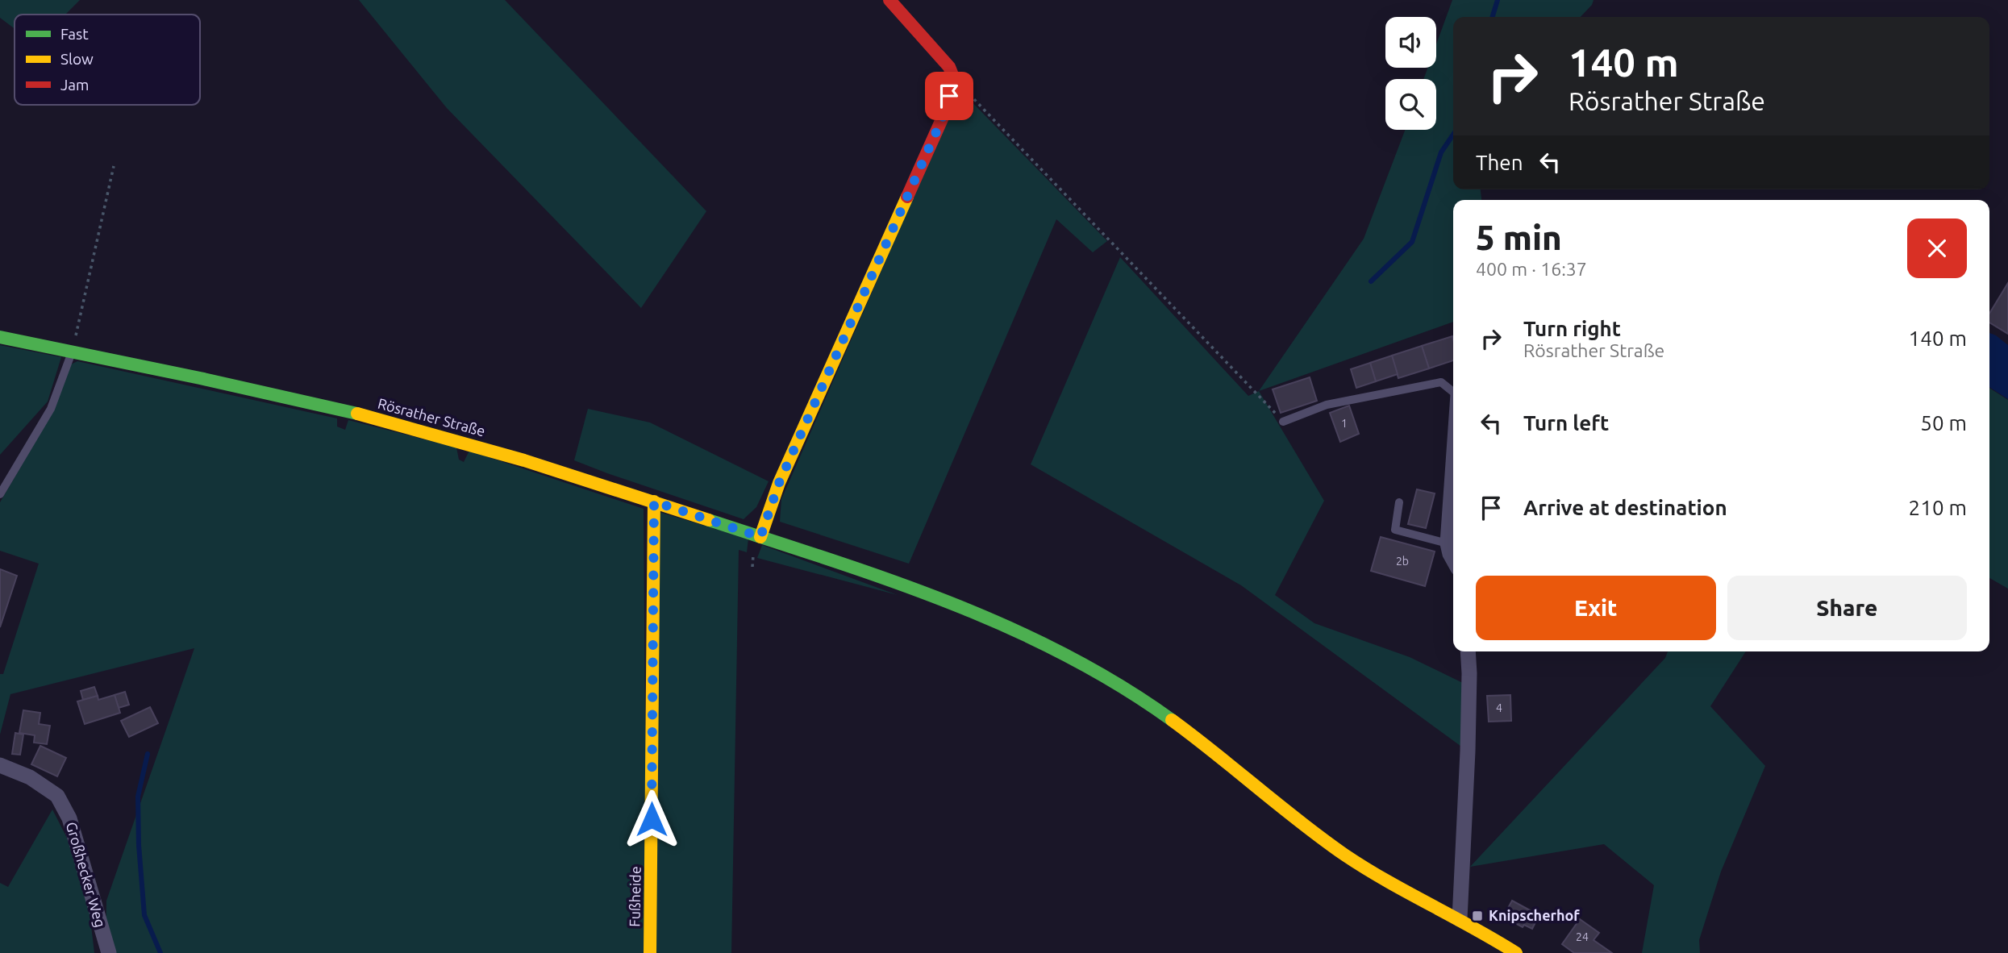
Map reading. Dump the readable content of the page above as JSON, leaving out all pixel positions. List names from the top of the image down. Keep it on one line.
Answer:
{"streets":{"street":["Rösrather Straße","Großhecker Weg","Fußheide"]},"crossings":[["Rösrather Straße","Fußheide"]],"places":{"transit":["Knipscherhof"]},"house_numbers":["1","2b","4","24"],"legend":["Fast","Slow","Jam"],"page":{"turn":["140 m","Rösrather Straße"],"then":"Then","heading":["5 min","400 m · 16:37"],"list":[{"name":"Turn right","note":"Rösrather Straße","value":"140 m"},{"name":"Turn left","value":"50 m"},{"name":"Arrive at destination","value":"210 m"}],"buttons":["Exit","Share"]}}
